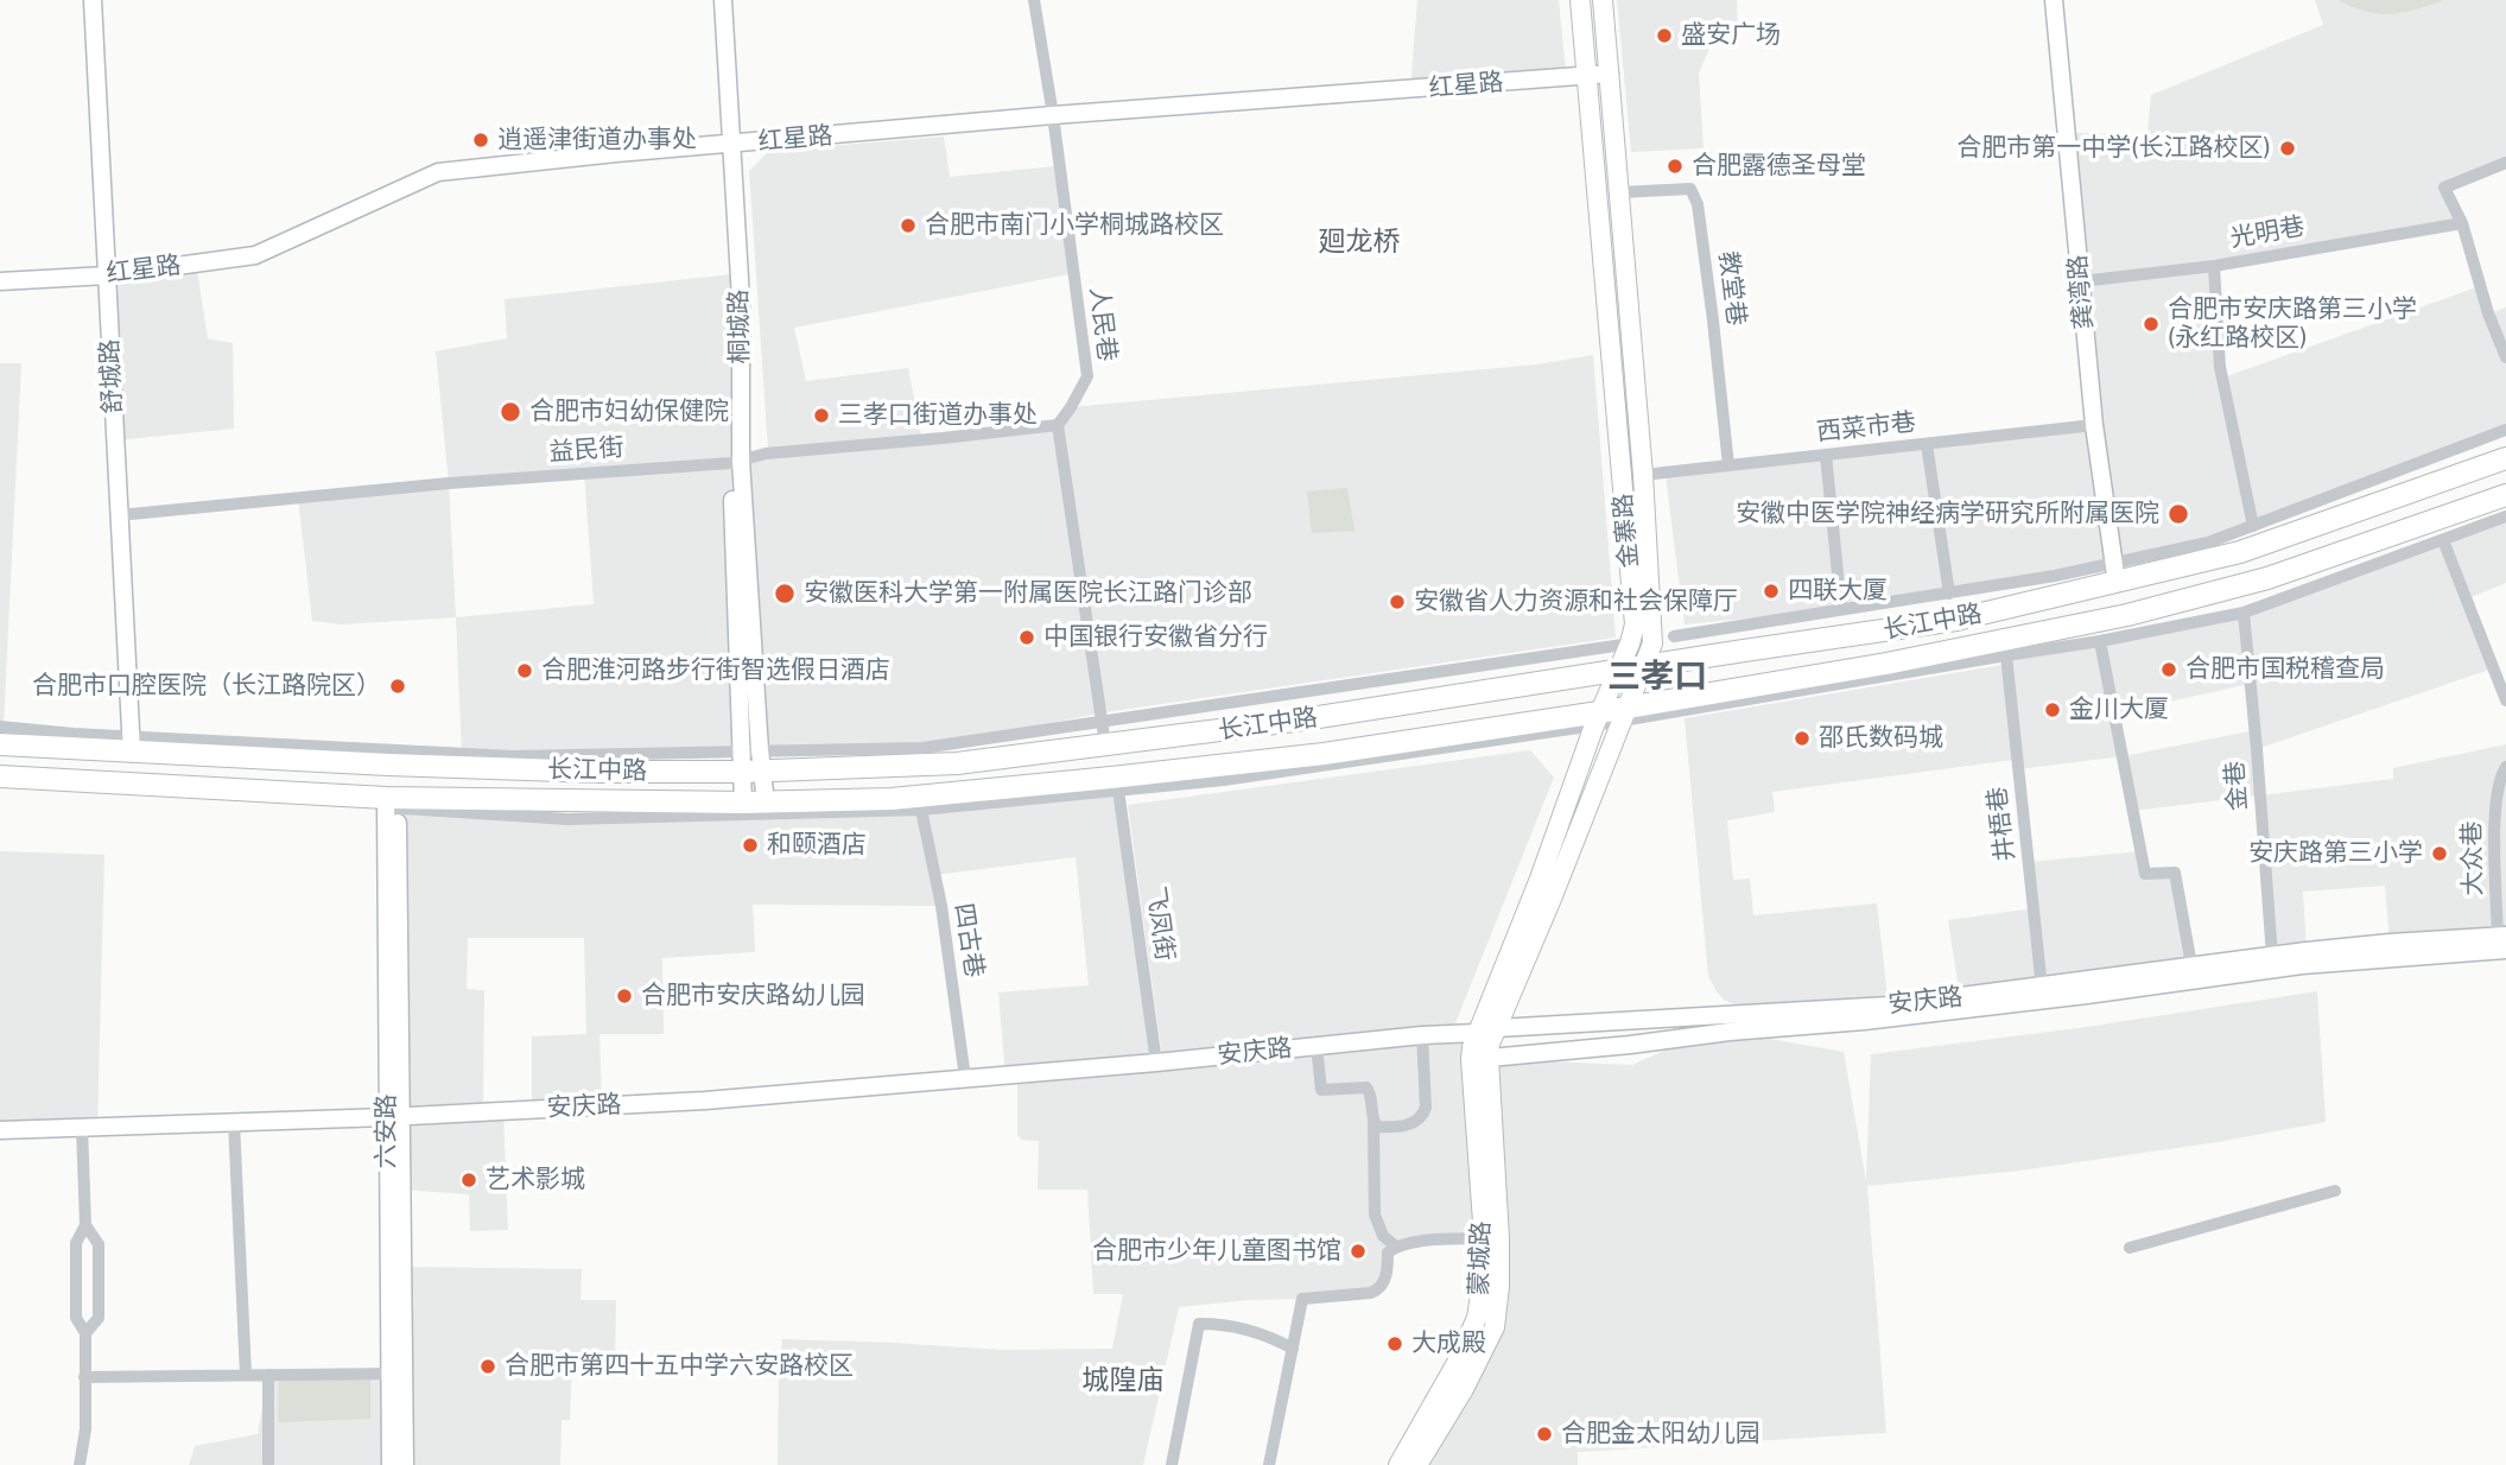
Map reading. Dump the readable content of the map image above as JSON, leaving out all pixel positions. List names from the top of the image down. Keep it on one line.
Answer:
{"streets":{"highway":["长江中路"],"main road":["金寨路","蒙城路"],"street":["红星路","光明巷","教堂巷","龚湾路","人民巷","桐城路","舒城路","西菜市巷","益民街","金巷","井梧巷","大众巷","飞凤街","四古巷","安庆路","六安路"]},"crossings":[["红星路","人民巷"],["红星路","桐城路"],["红星路","舒城路"],["红星路","金寨路"],["光明巷","龚湾路"],["教堂巷","西菜市巷"],["教堂巷","金寨路"],["龚湾路","西菜市巷"],["龚湾路","长江中路"],["人民巷","益民街"],["桐城路","益民街"],["桐城路","长江中路"],["舒城路","益民街"],["舒城路","长江中路"],["西菜市巷","金寨路"],["金寨路","长江中路"],["金寨路","安庆路"],["金寨路","蒙城路"],["长江中路","六安路"],["金巷","安庆路"],["井梧巷","安庆路"],["大众巷","安庆路"],["飞凤街","安庆路"],["四古巷","安庆路"],["安庆路","六安路"],["安庆路","蒙城路"]],"districts":["廻龙桥","三孝口","城隍庙"],"places":["盛安广场","逍遥津街道办事处","合肥市第一中学(长江路校区)","合肥露德圣母堂","合肥市南门小学桐城路校区","合肥市安庆路第三小学 (永红路校区)","合肥市妇幼保健院","三孝口街道办事处","安徽中医学院神经病学研究所附属医院","四联大厦","安徽医科大学第一附属医院长江路门诊部","安徽省人力资源和社会保障厅","中国银行安徽省分行","合肥市国税稽查局","合肥淮河路步行街智选假日酒店","合肥市口腔医院（长江路院区）","金川大厦","邵氏数码城","和颐酒店","安庆路第三小学","合肥市安庆路幼儿园","艺术影城","合肥市少年儿童图书馆","大成殿","合肥市第四十五中学六安路校区","合肥金太阳幼儿园"]}
